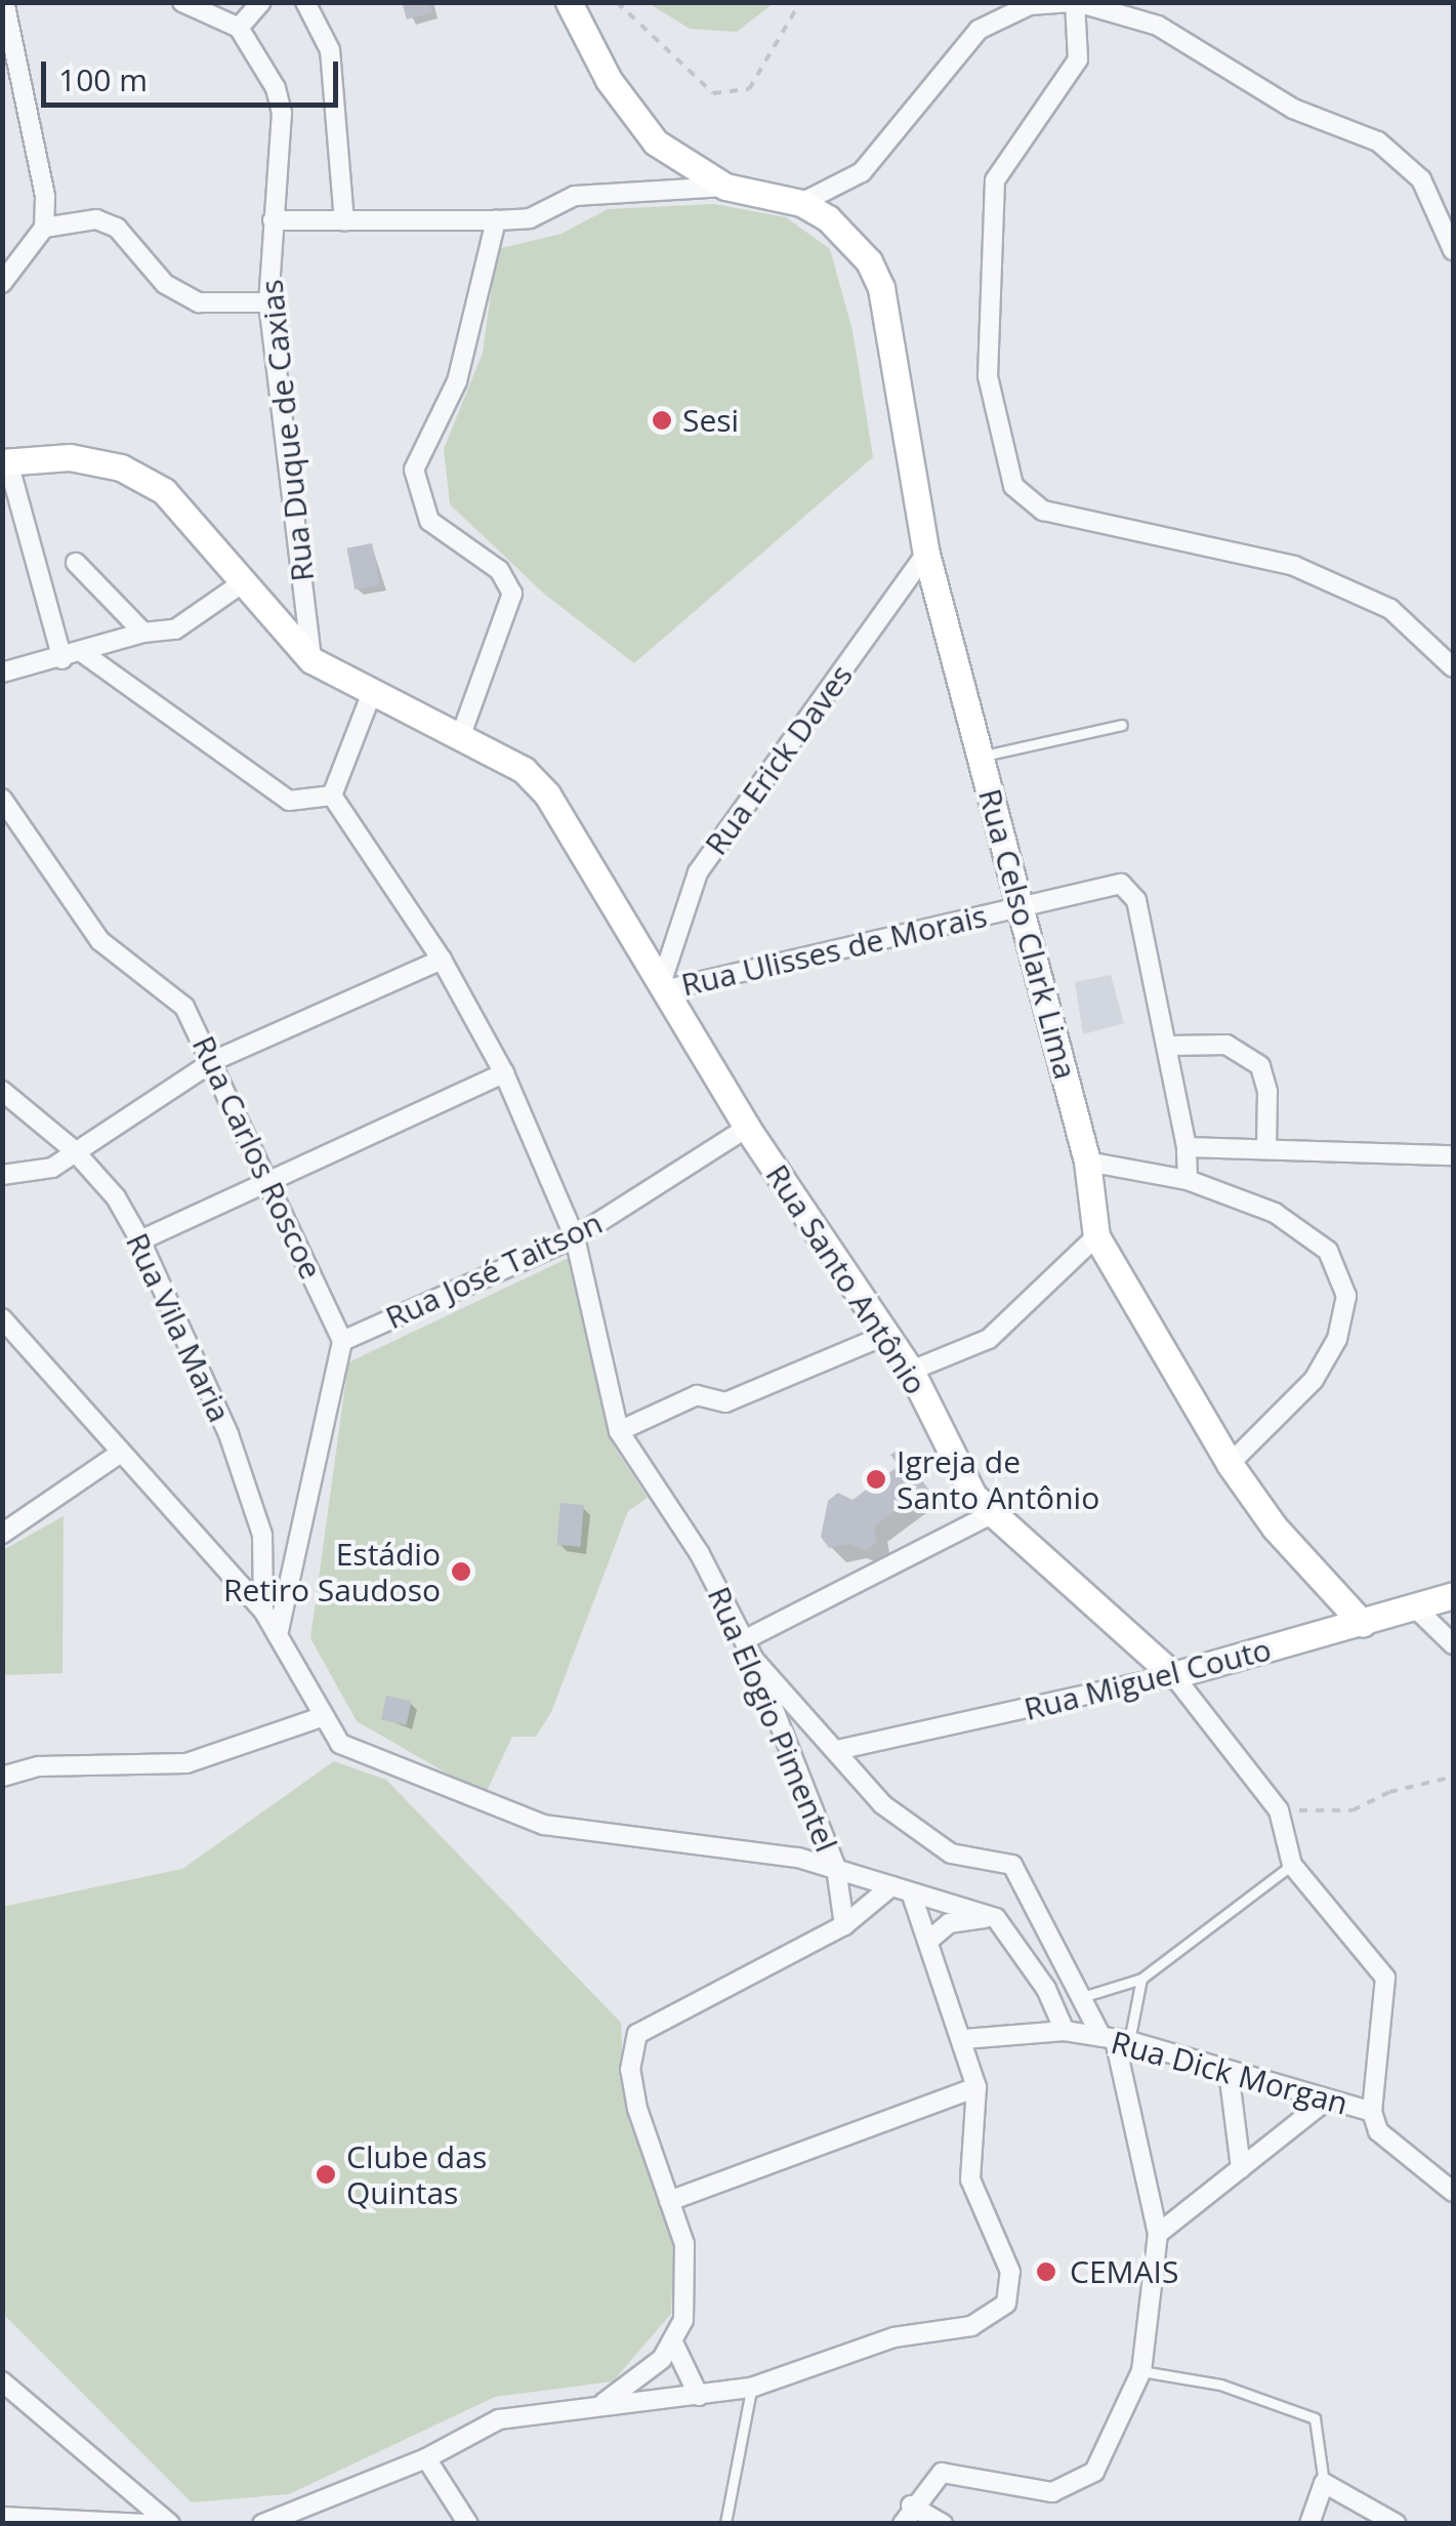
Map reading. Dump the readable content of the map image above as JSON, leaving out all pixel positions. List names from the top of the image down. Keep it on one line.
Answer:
{"streets":{"street":["Rua Duque de Caxias","Rua Erick Daves","Rua Celso Clark Lima","Rua Ulisses de Morais","Rua Carlos Roscoe","Rua José Taitson","Rua Santo Antônio","Rua Vila Maria","Rua Miguel Couto","Rua Elogio Pimentel","Rua Dick Morgan"]},"crossings":[["Rua Duque de Caxias","Rua Santo Antônio"],["Rua Erick Daves","Rua Celso Clark Lima"],["Rua Erick Daves","Rua Ulisses de Morais"],["Rua Erick Daves","Rua Santo Antônio"],["Rua Celso Clark Lima","Rua Ulisses de Morais"],["Rua Celso Clark Lima","Rua Miguel Couto"],["Rua Ulisses de Morais","Rua Santo Antônio"],["Rua Carlos Roscoe","Rua José Taitson"],["Rua José Taitson","Rua Santo Antônio"],["Rua José Taitson","Rua Elogio Pimentel"],["Rua Santo Antônio","Rua Miguel Couto"],["Rua Santo Antônio","Rua Dick Morgan"]],"places":["Sesi","Igreja de Santo Antônio","Estádio Retiro Saudoso","Clube das Quintas","CEMAIS"],"scale_bar":"100 m"}
